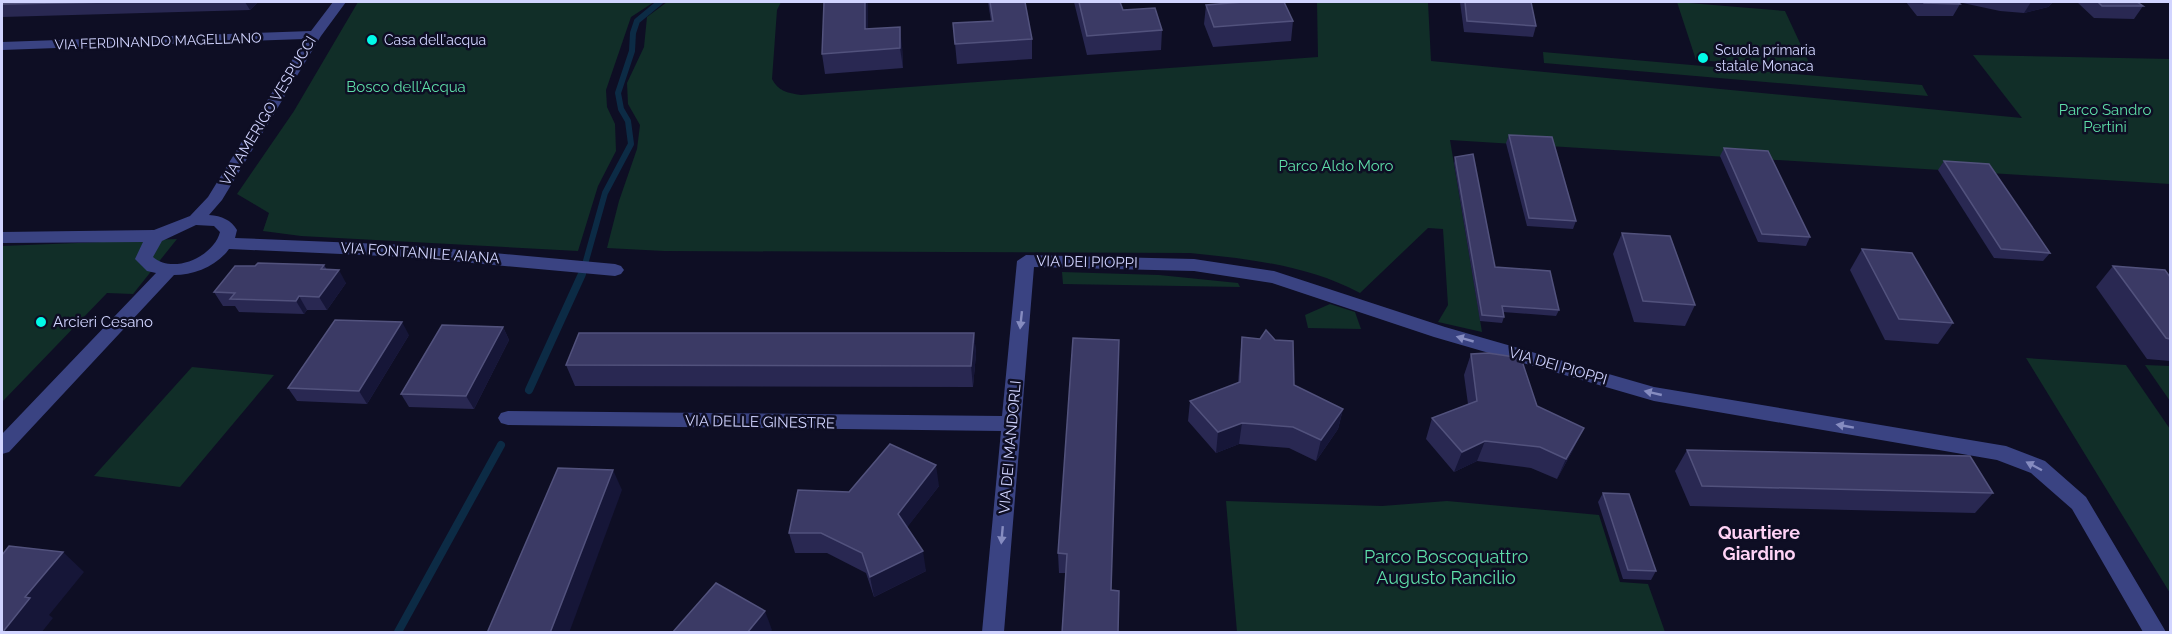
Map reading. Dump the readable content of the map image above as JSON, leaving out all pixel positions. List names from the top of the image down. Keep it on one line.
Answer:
{"streets":{"street":["VIA FERDINANDO MAGELLANO","VIA AMERIGO VESPUCCI","VIA FONTANILE AIANA","VIA DEI PIOPPI","VIA DELLE GINESTRE","VIA DEI MANDORLI"]},"crossings":[["VIA FERDINANDO MAGELLANO","VIA AMERIGO VESPUCCI"],["VIA DEI PIOPPI","VIA DEI MANDORLI"],["VIA DELLE GINESTRE","VIA DEI MANDORLI"]],"one_way":["VIA DEI PIOPPI","VIA DEI MANDORLI"],"districts":["Quartiere Giardino"],"parks":["Bosco dell'Acqua","Parco Sandro Pertini","Parco Aldo Moro","Parco Boscoquattro Augusto Rancilio"],"places":["Casa dell'acqua","Scuola primaria statale Monaca","Arcieri Cesano"]}
